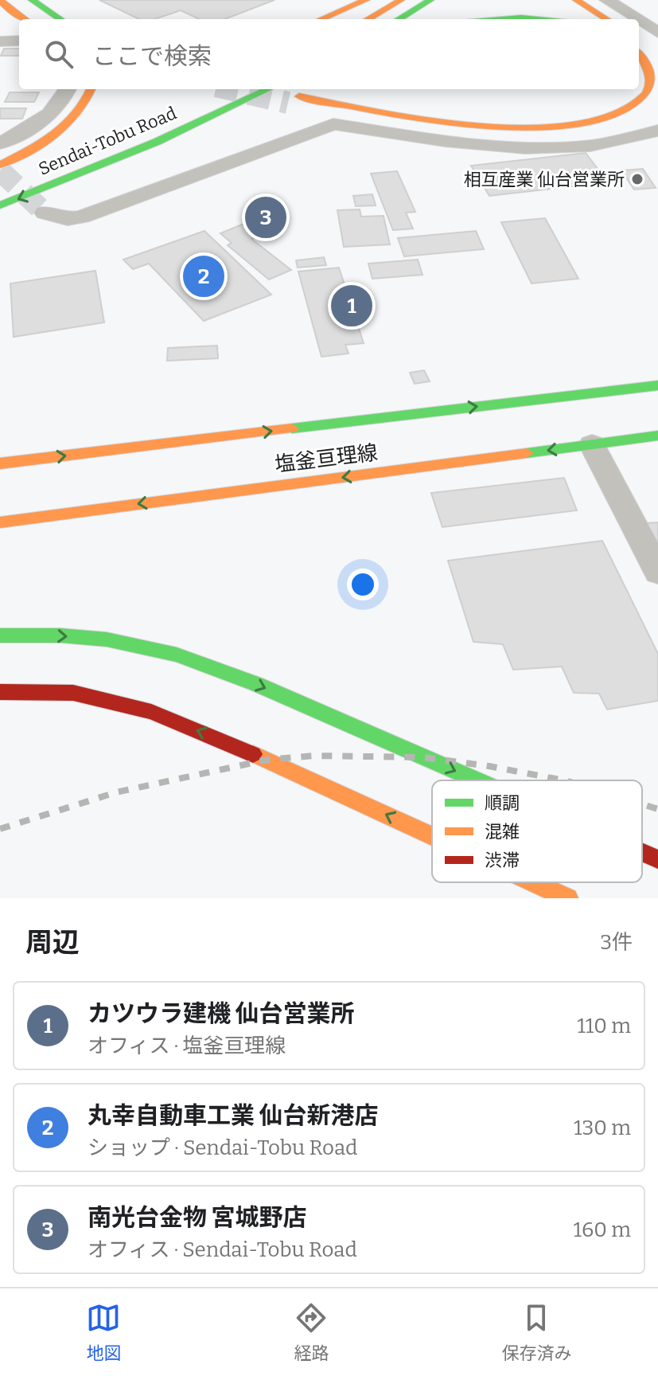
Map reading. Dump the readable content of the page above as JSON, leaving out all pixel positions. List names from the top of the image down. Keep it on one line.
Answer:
{"streets":{"main road":["Sendai-Tobu Road","塩釜亘理線"]},"places":["相互産業 仙台営業所"],"legend":["順調","混雑","渋滞"],"page":{"search":"ここで検索","pins":["3","2","1"],"heading":["周辺","3件"],"list":[{"mark":"1","name":"カツウラ建機 仙台営業所","note":"オフィス · 塩釜亘理線","value":"110 m"},{"mark":"2","name":"丸幸自動車工業 仙台新港店","note":"ショップ · Sendai-Tobu Road","value":"130 m"},{"mark":"3","name":"南光台金物 宮城野店","note":"オフィス · Sendai-Tobu Road","value":"160 m"}],"nav":["地図","経路","保存済み"]}}
